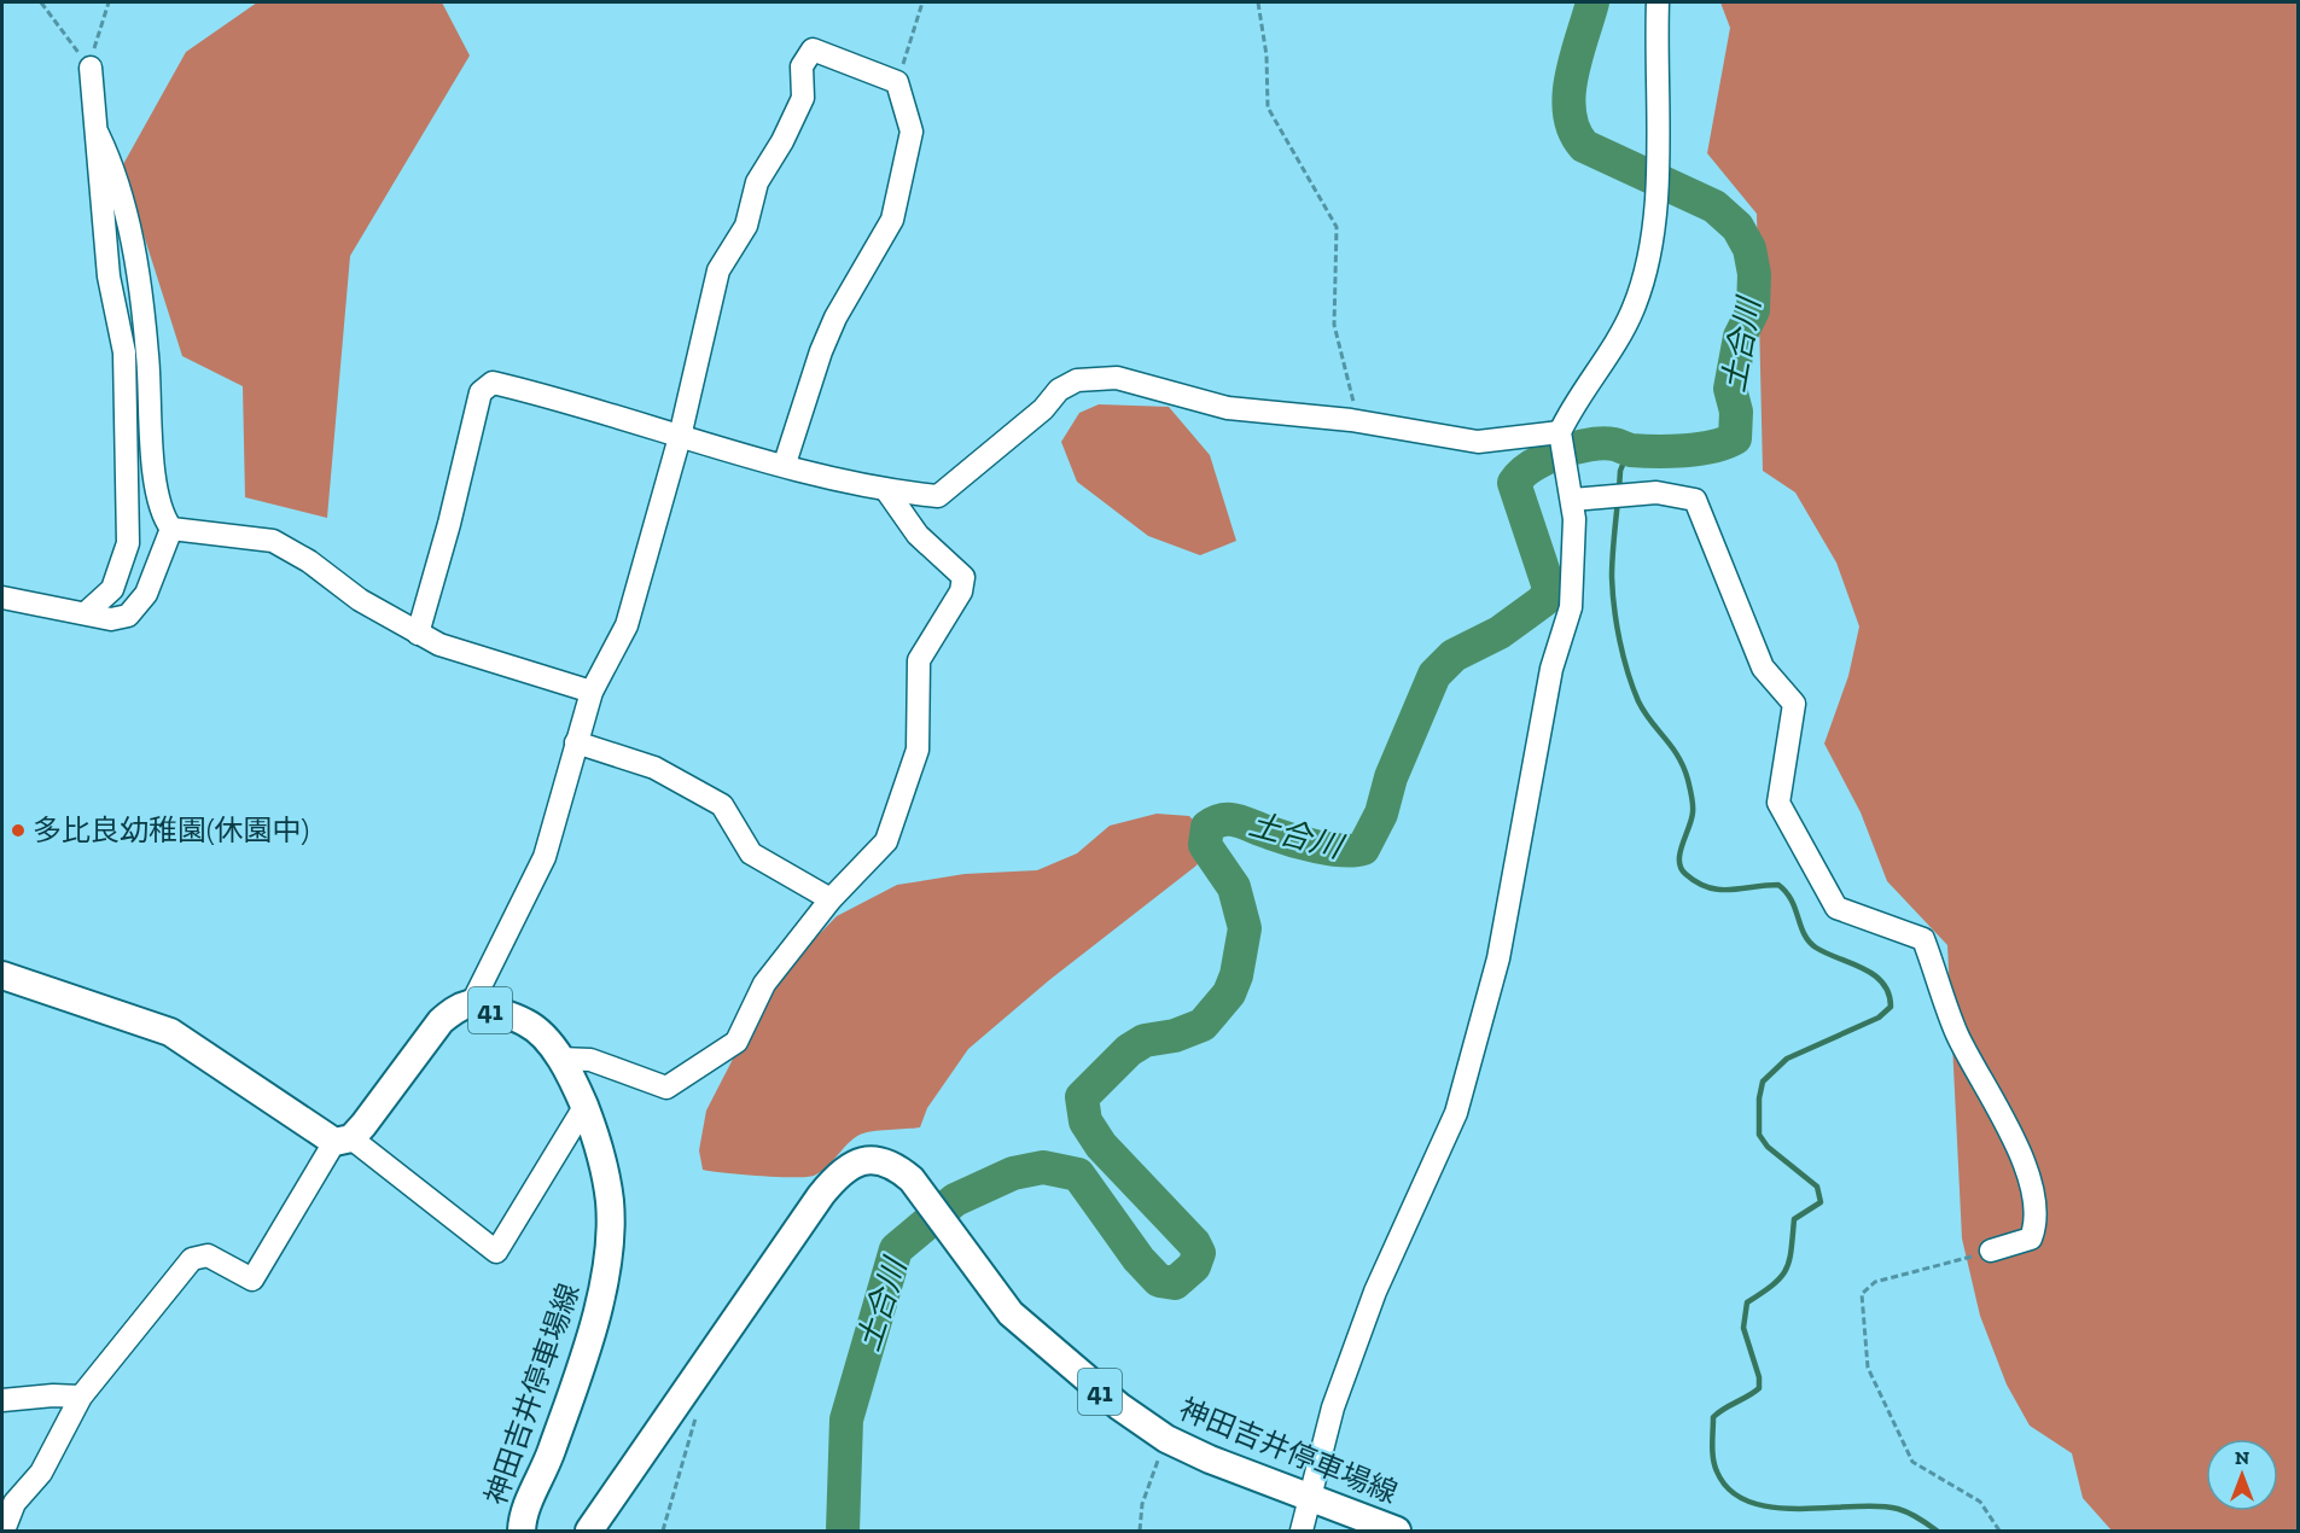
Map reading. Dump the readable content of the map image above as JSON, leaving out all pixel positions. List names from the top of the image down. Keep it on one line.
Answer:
{"streets":{"main road":["41","神田吉井停車場線"]},"crossings":[["41","神田吉井停車場線"]],"water":["土合川"],"places":["多比良幼稚園(休園中)"],"north":"top"}
